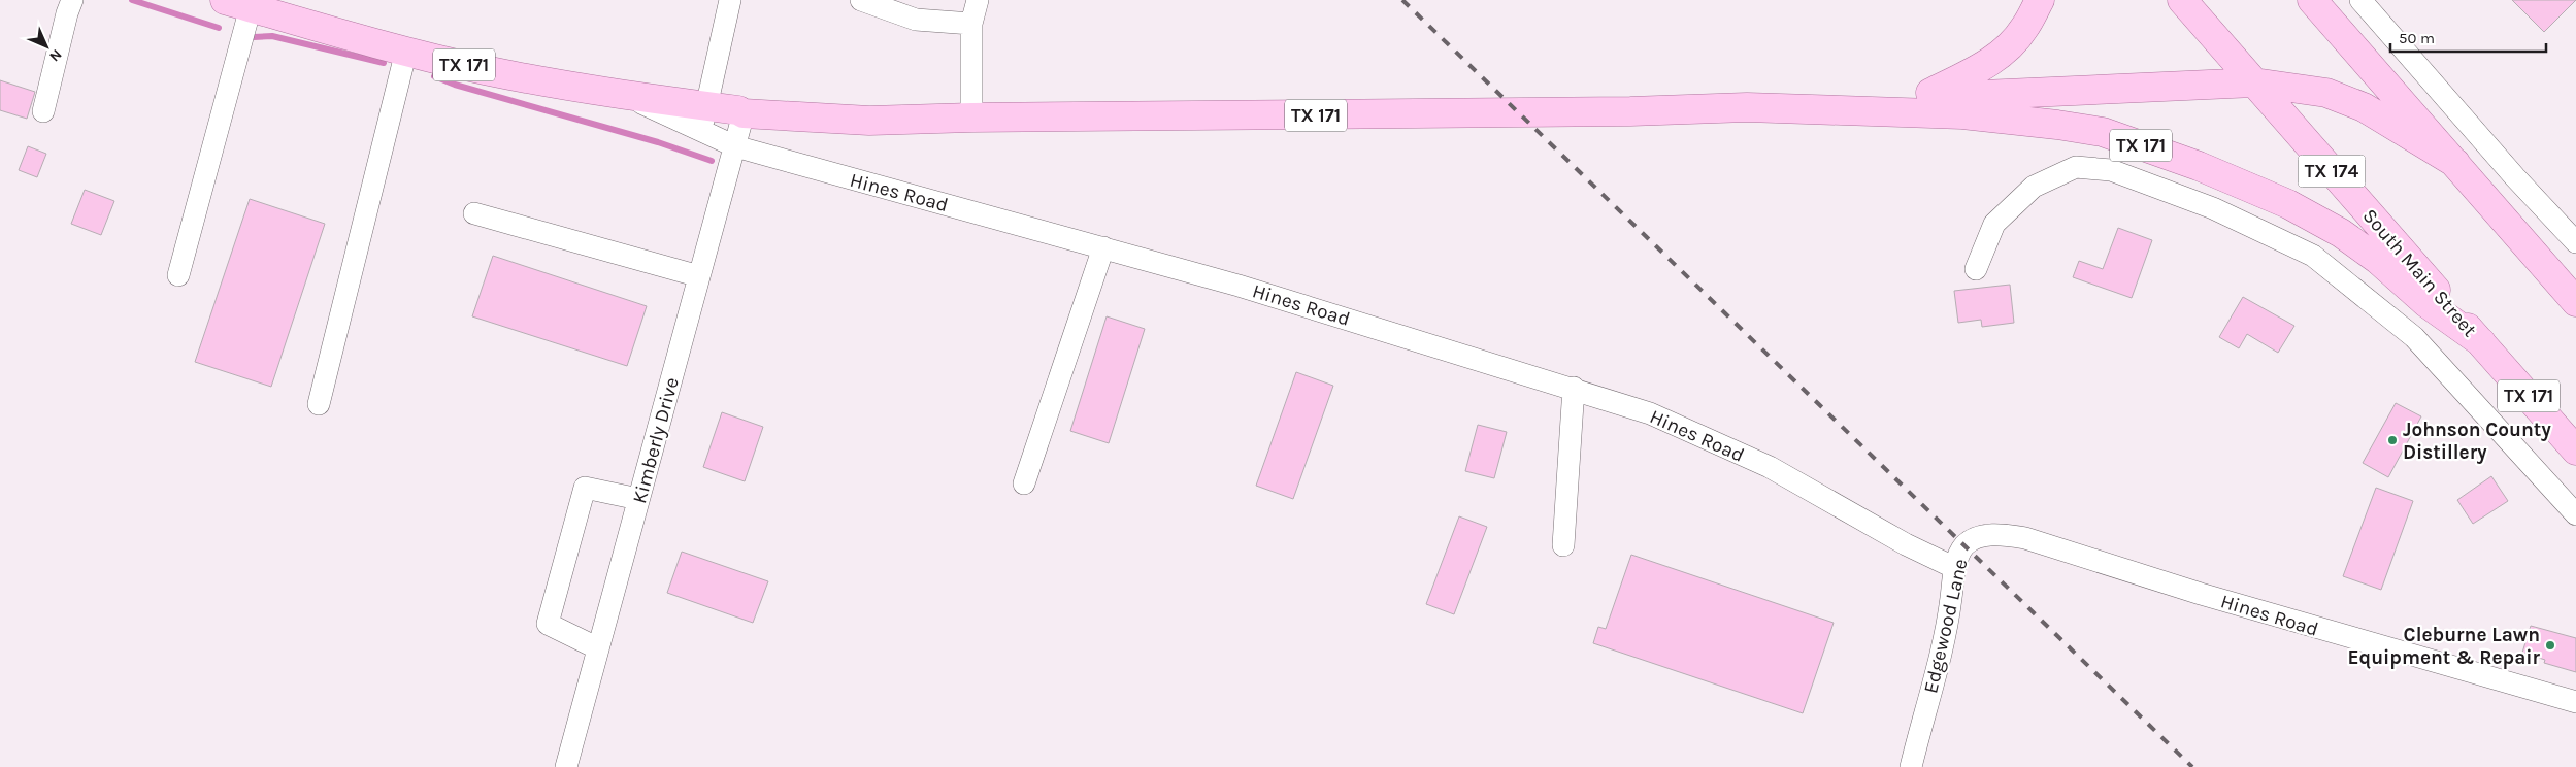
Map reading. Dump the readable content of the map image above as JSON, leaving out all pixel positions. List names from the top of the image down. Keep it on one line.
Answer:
{"streets":{"main road":["TX 171","TX 174","South Main Street"],"street":["Hines Road","Kimberly Drive","Edgewood Lane"]},"crossings":[["TX 171","Hines Road"],["TX 171","South Main Street"],["TX 171","Kimberly Drive"],["Hines Road","Kimberly Drive"],["Hines Road","Edgewood Lane"]],"places":["Johnson County Distillery","Cleburne Lawn Equipment & Repair"],"scale_bar":"50 m","north":"bottom right"}
